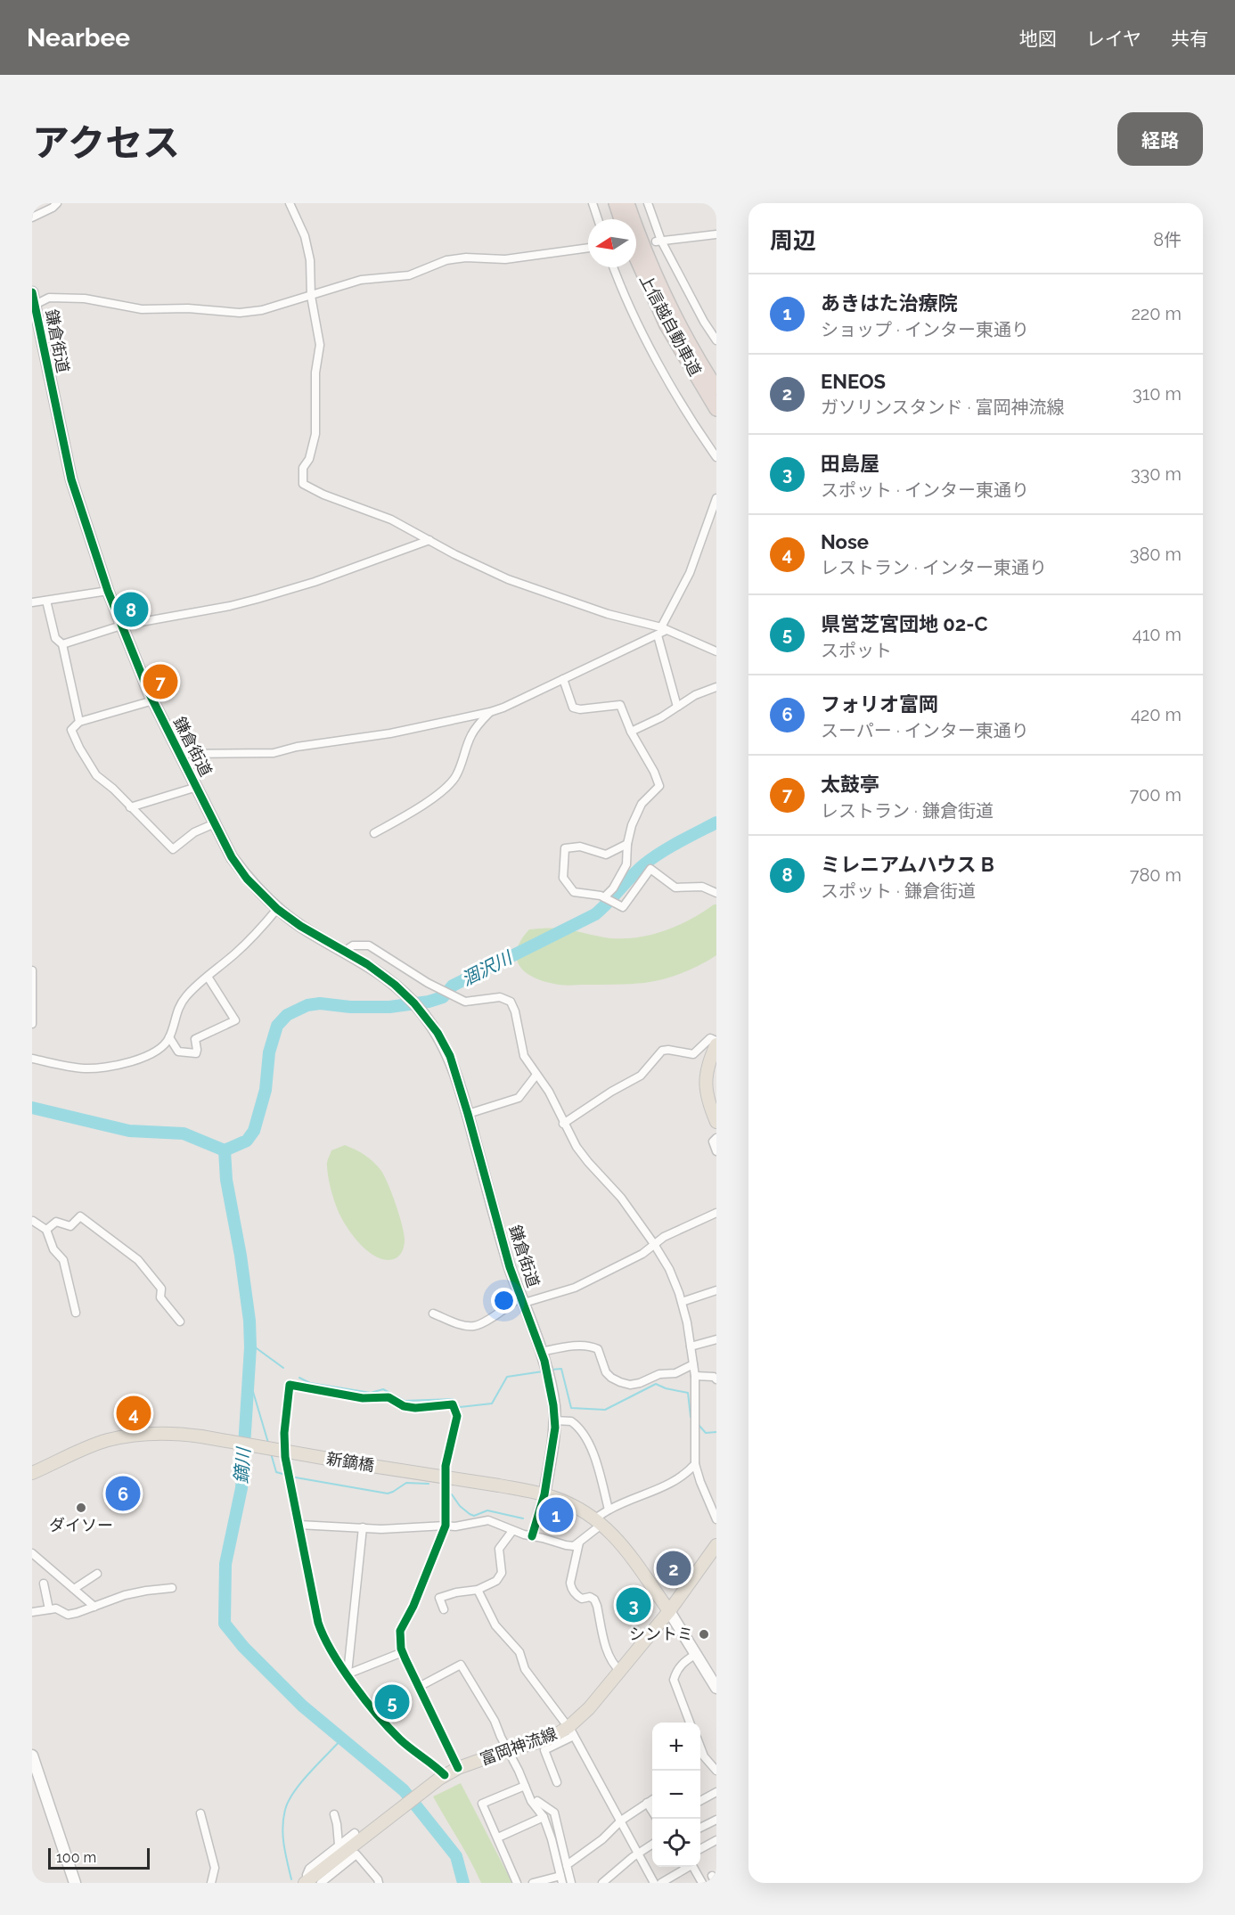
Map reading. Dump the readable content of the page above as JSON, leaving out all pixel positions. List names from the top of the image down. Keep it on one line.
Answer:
{"streets":{"highway":["上信越自動車道"],"main road":["新鏑橋","富岡神流線"],"street":["鎌倉街道"]},"crossings":[["鎌倉街道","新鏑橋"],["新鏑橋","富岡神流線"]],"water":["涸沢川","鏑川"],"places":["ダイソー","シントミ"],"scale_bar":"100 m","north":"left","page":{"header":"Nearbee","nav":["地図","レイヤ","共有"],"title":"アクセス","buttons":"経路","heading":["周辺","8件"],"list":[{"mark":"1","name":"あきはた治療院","note":"ショップ · インター東通り","value":"220 m"},{"mark":"2","name":"ENEOS","note":"ガソリンスタンド · 富岡神流線","value":"310 m"},{"mark":"3","name":"田島屋","note":"スポット · インター東通り","value":"330 m"},{"mark":"4","name":"Nose","note":"レストラン · インター東通り","value":"380 m"},{"mark":"5","name":"県営芝宮団地 02-C","note":"スポット","value":"410 m"},{"mark":"6","name":"フォリオ富岡","note":"スーパー · インター東通り","value":"420 m"},{"mark":"7","name":"太鼓亭","note":"レストラン · 鎌倉街道","value":"700 m"},{"mark":"8","name":"ミレニアムハウス B","note":"スポット · 鎌倉街道","value":"780 m"}],"pins":["8","7","4","6","1","2","3","5"],"map_buttons":["+","−"],"scale":"100 m"}}
